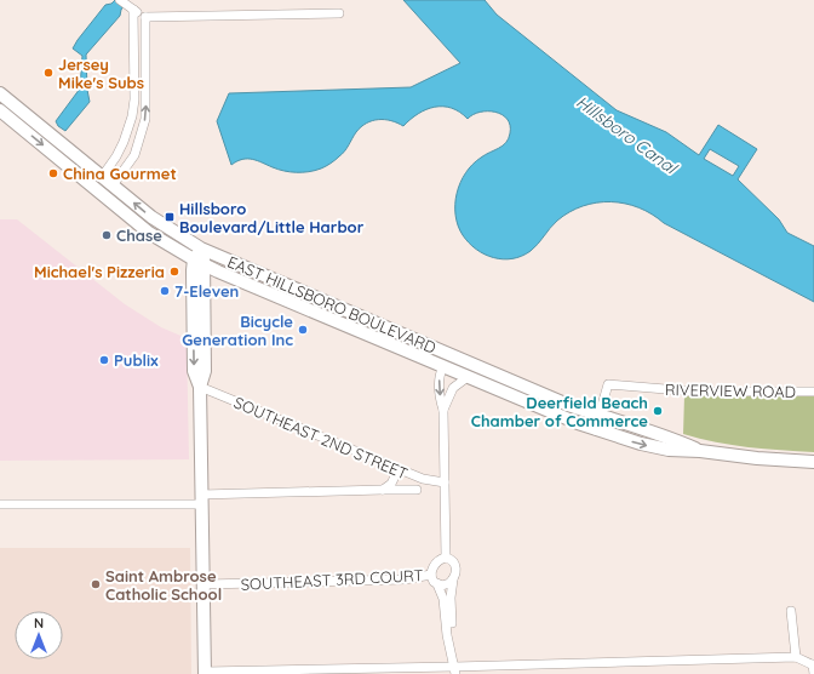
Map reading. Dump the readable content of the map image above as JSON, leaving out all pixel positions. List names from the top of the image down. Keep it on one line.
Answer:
{"streets":{"main road":["EAST HILLSBORO BOULEVARD"],"street":["RIVERVIEW ROAD","SOUTHEAST 2ND STREET","SOUTHEAST 3RD COURT"]},"crossings":[["EAST HILLSBORO BOULEVARD","RIVERVIEW ROAD"]],"water":["Hillsboro Canal"],"places":{"other":["Jersey Mike's Subs","China Gourmet","Chase","Michael's Pizzeria","7-Eleven","Bicycle Generation Inc","Publix","Deerfield Beach Chamber of Commerce","Saint Ambrose Catholic School"],"transit":["Hillsboro Boulevard/Little Harbor"]},"north":"top"}
